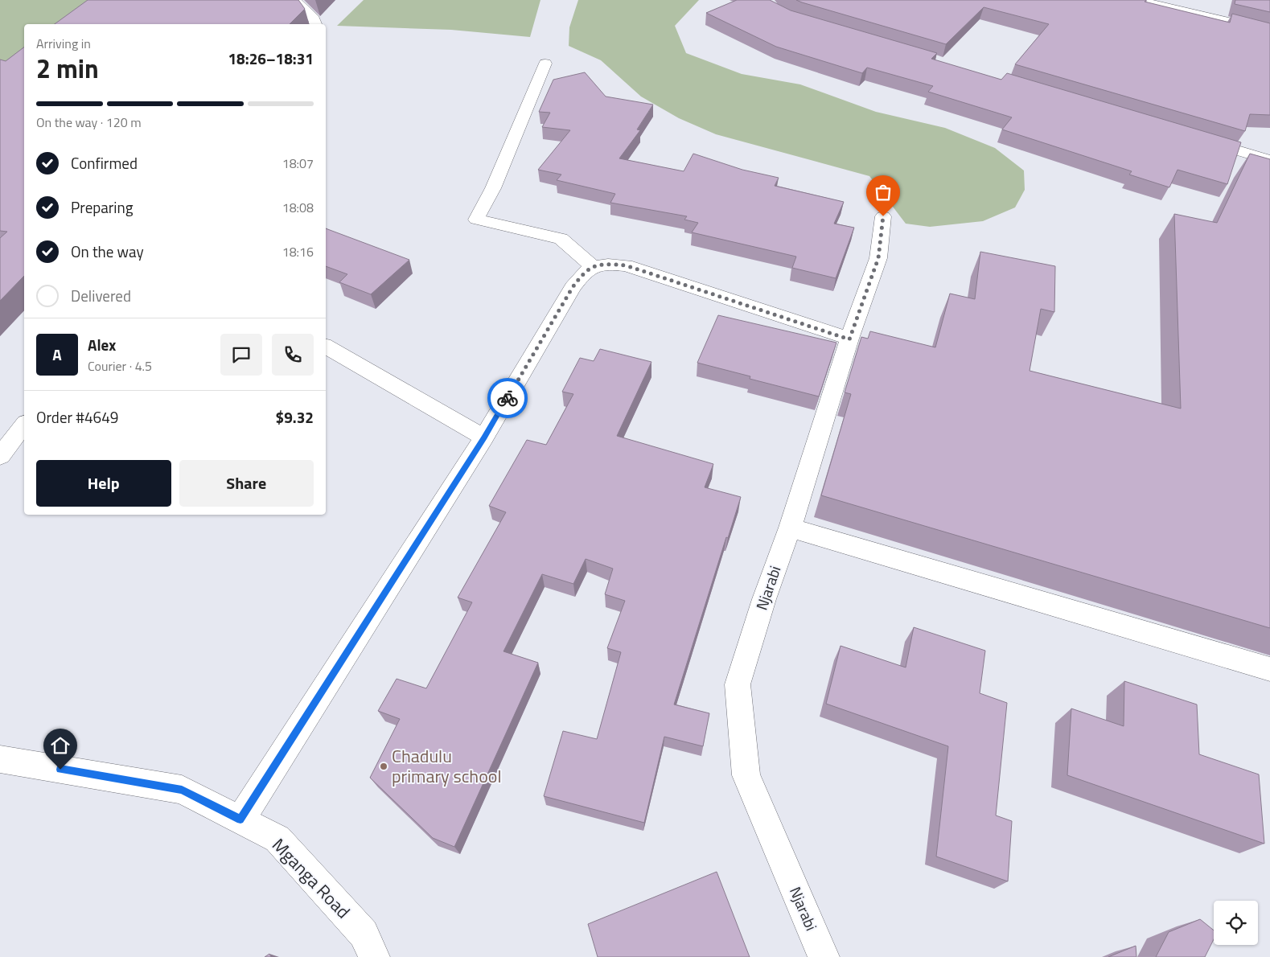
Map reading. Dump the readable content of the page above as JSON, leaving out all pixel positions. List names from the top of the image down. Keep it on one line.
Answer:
{"streets":{"street":["Njarabi","Mganga Road"]},"places":["Chadulu primary school"],"page":{"heading":["2 min","Arriving in","18:26–18:31"],"panel":["Alex","Courier · 4.5","Order #4649","$9.32"],"bar":"On the way · 120 m","list":[["Confirmed","18:07"],["Preparing","18:08"],["On the way","18:16"],"Delivered"],"round":"A","buttons":["Help","Share"]}}
